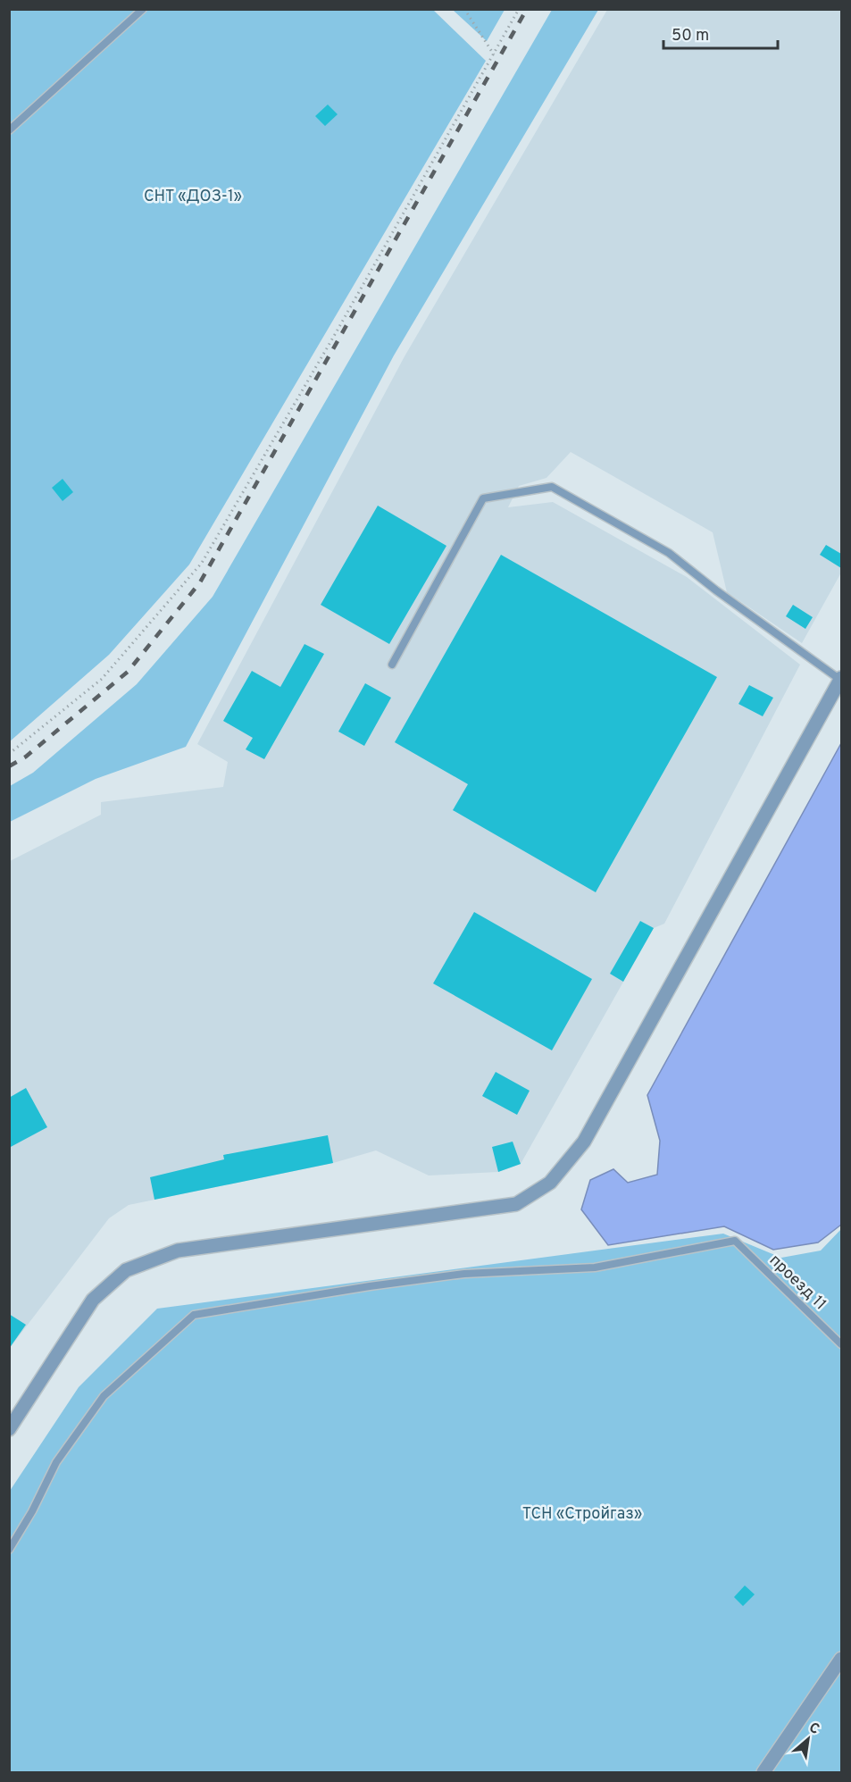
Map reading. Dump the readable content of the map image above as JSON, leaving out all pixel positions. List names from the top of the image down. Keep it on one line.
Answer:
{"streets":{"lane":["проезд 11"]},"parks":["СНТ «ДОЗ-1»","ТСН «Стройгаз»"],"scale_bar":"50 m","north":"top right"}
